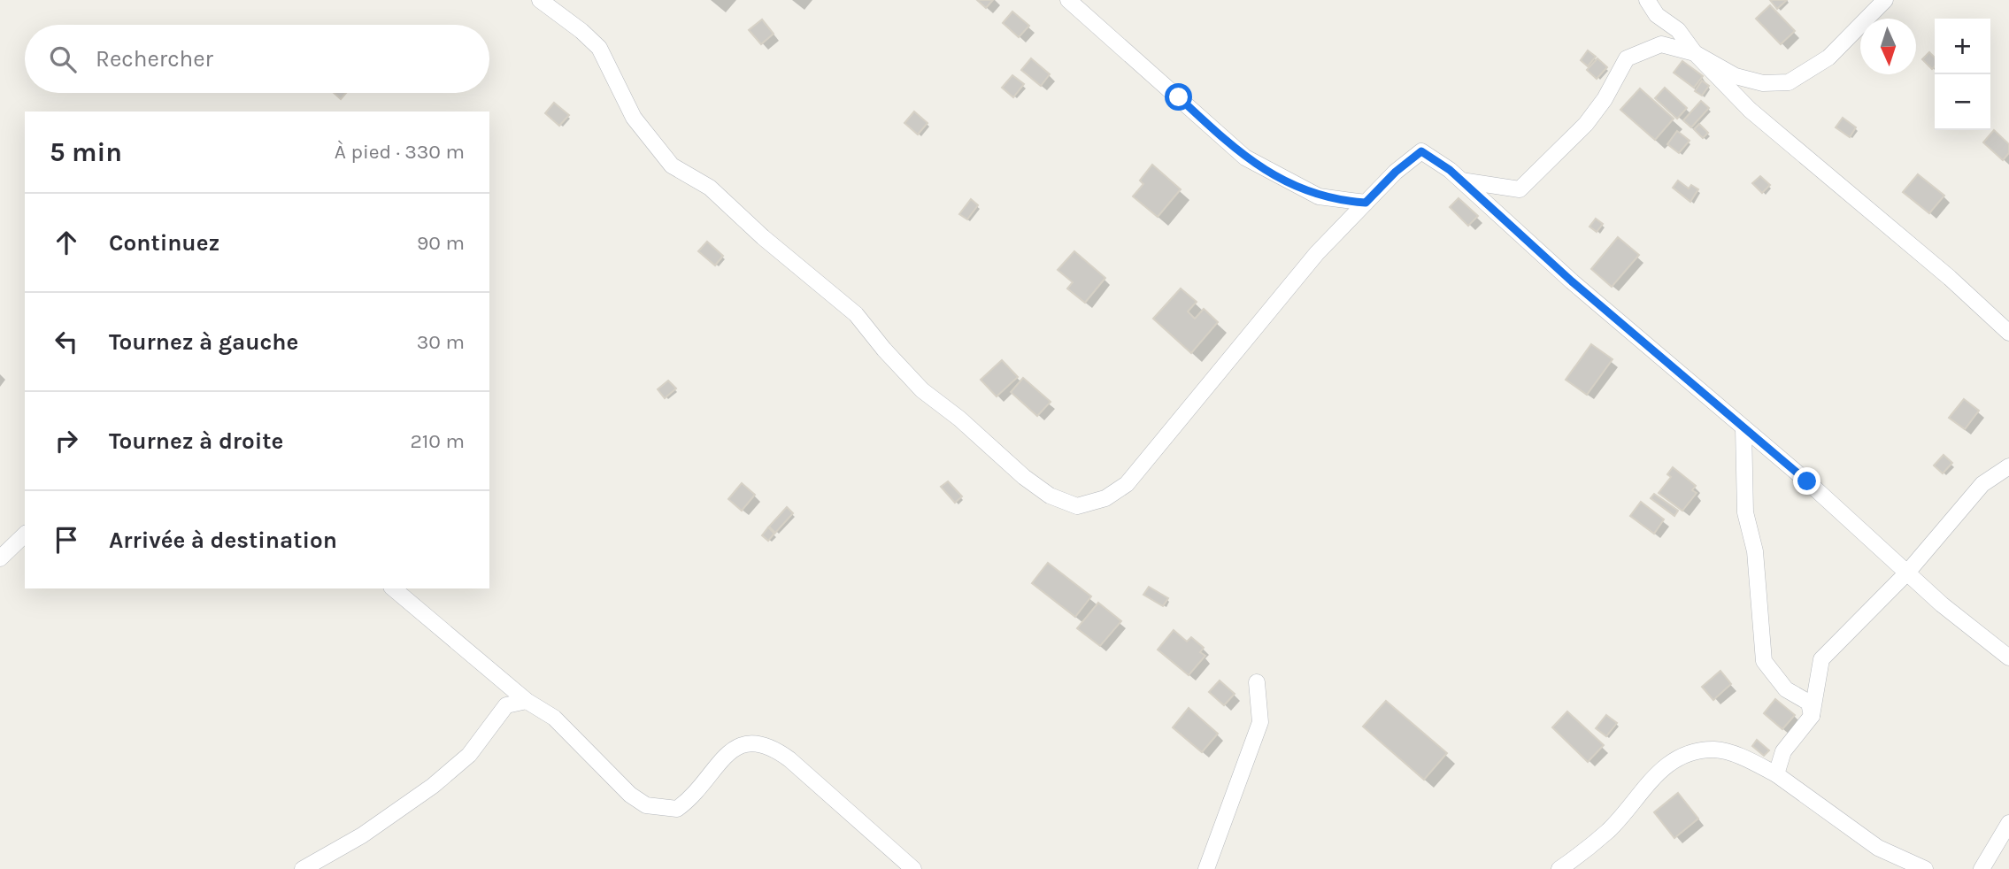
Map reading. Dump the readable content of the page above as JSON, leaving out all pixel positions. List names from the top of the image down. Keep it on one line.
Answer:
{"north":"bottom","page":{"map_buttons":["+","−"],"search":"Rechercher","heading":["5 min","À pied · 330 m"],"list":[["Continuez","90 m"],["Tournez à gauche","30 m"],["Tournez à droite","210 m"],"Arrivée à destination"]}}
